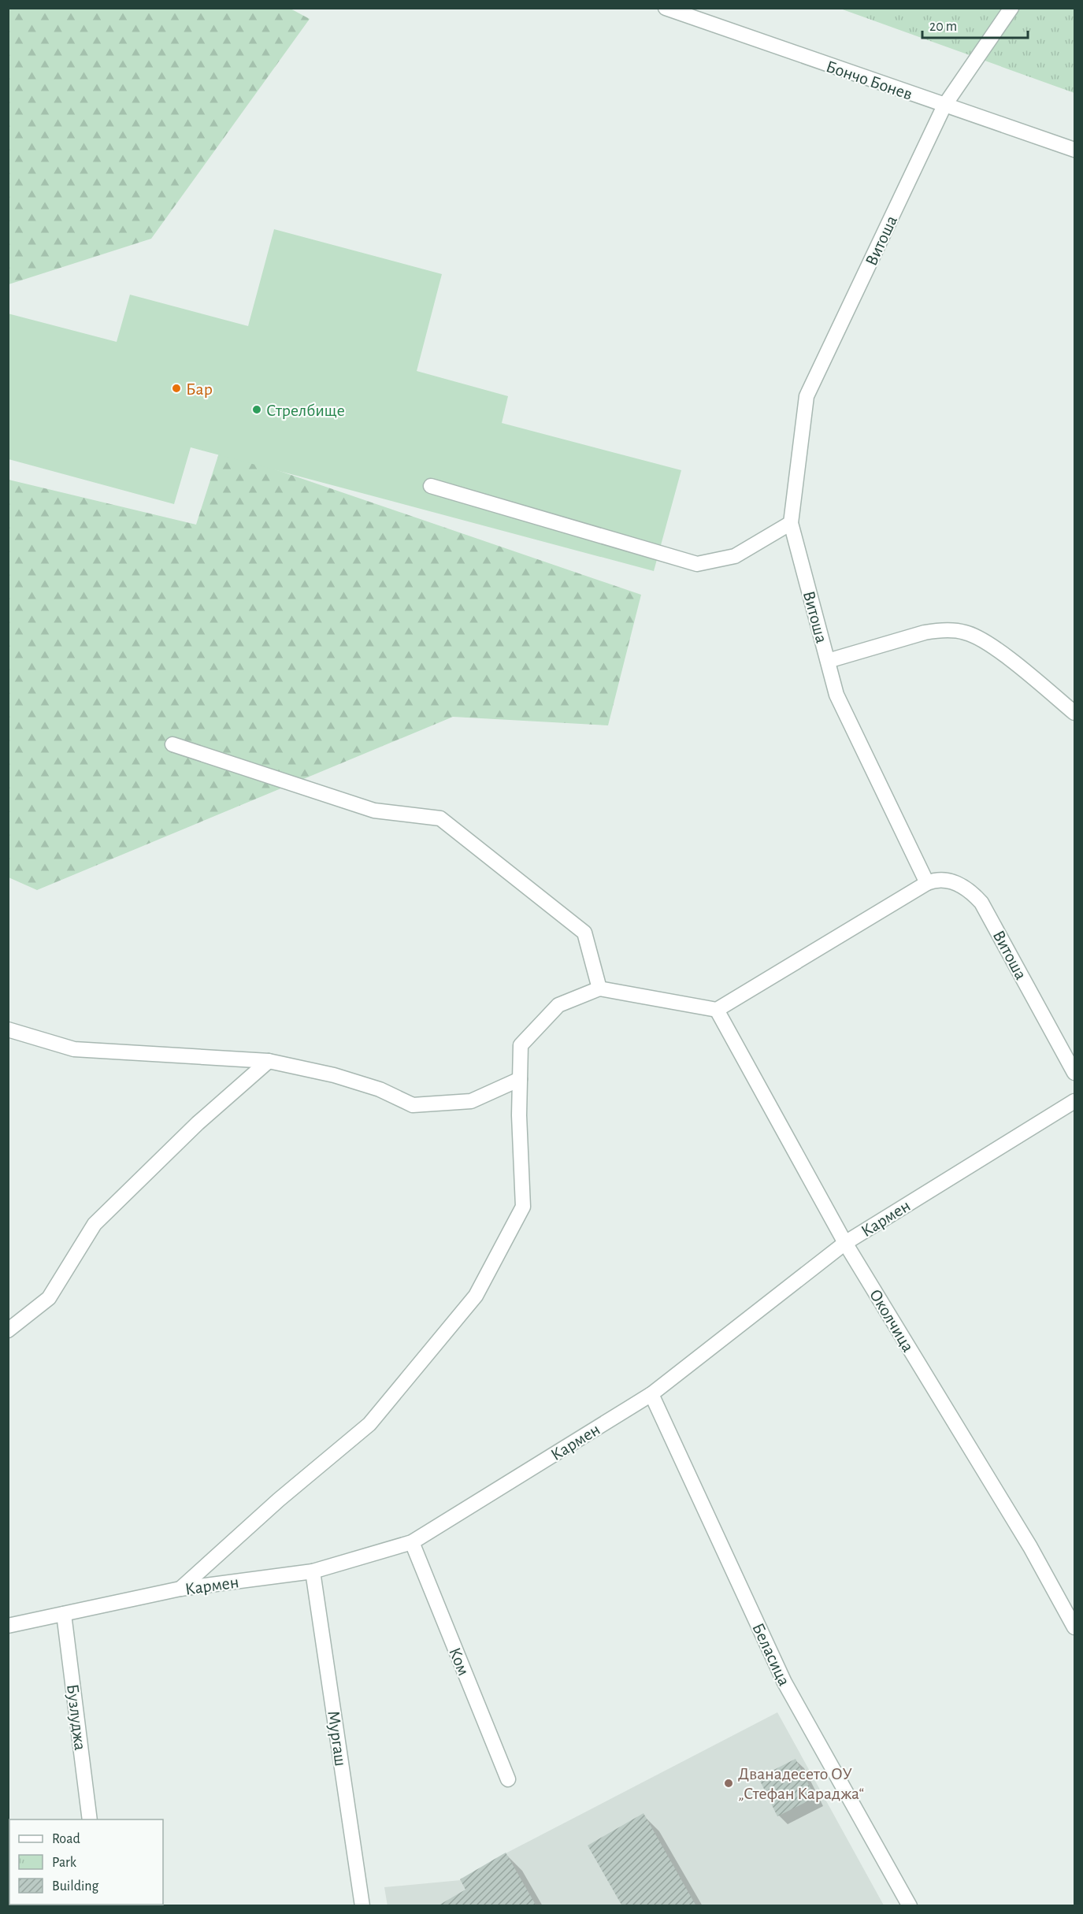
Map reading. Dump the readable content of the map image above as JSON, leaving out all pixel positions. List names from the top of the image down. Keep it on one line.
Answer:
{"streets":{"street":["Бончо Бонев","Витоша","Кармен","Околчица","Беласица","Ком","Бузлуджа","Мургаш"]},"crossings":[["Бончо Бонев","Витоша"],["Кармен","Околчица"],["Кармен","Беласица"],["Кармен","Ком"],["Кармен","Бузлуджа"],["Кармен","Мургаш"]],"places":["Бар","Стрелбище","Дванадесето ОУ „Стефан Караджа“"],"legend":["Road","Park","Building"],"scale_bar":"20 m"}
